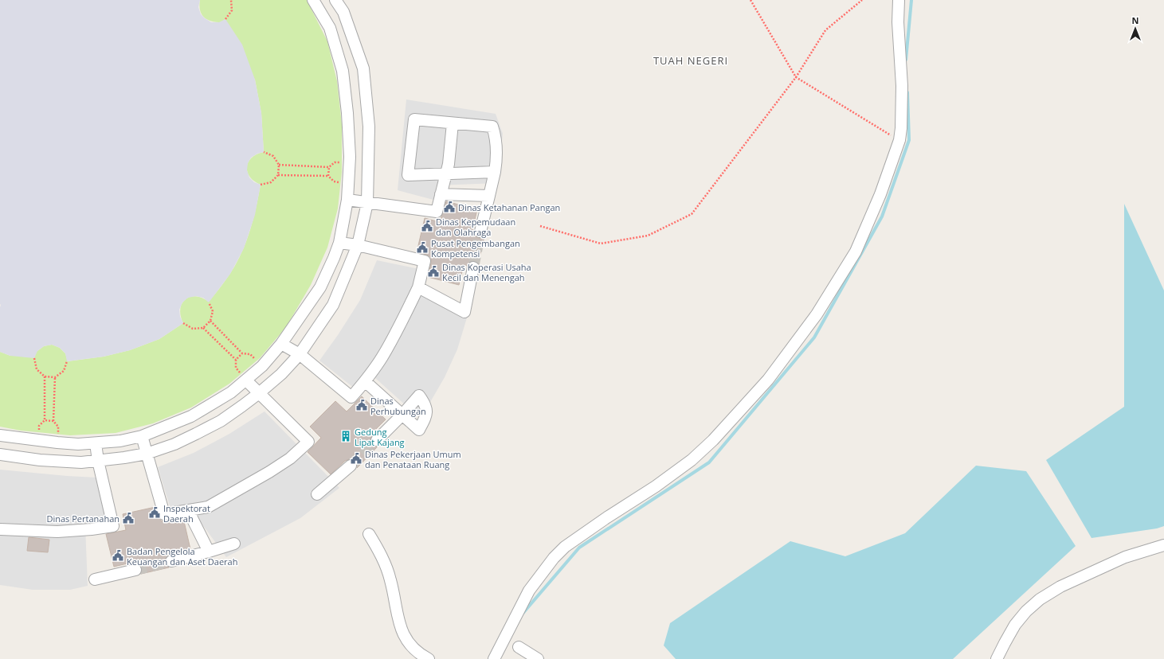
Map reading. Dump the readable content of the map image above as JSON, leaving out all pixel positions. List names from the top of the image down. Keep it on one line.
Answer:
{"districts":["TUAH NEGERI"],"places":{"public building":["Dinas Ketahanan Pangan","Dinas Kepemudaan dan Olahraga","Pusat Pengembangan Kompetensi","Dinas Koperasi Usaha Kecil dan Menengah","Dinas Perhubungan","Dinas Pekerjaan Umum dan Penataan Ruang","Inspektorat Daerah","Dinas Pertanahan","Badan Pengelola Keuangan dan Aset Daerah"],"building":["Gedung Lipat Kajang"]},"north":"top"}
